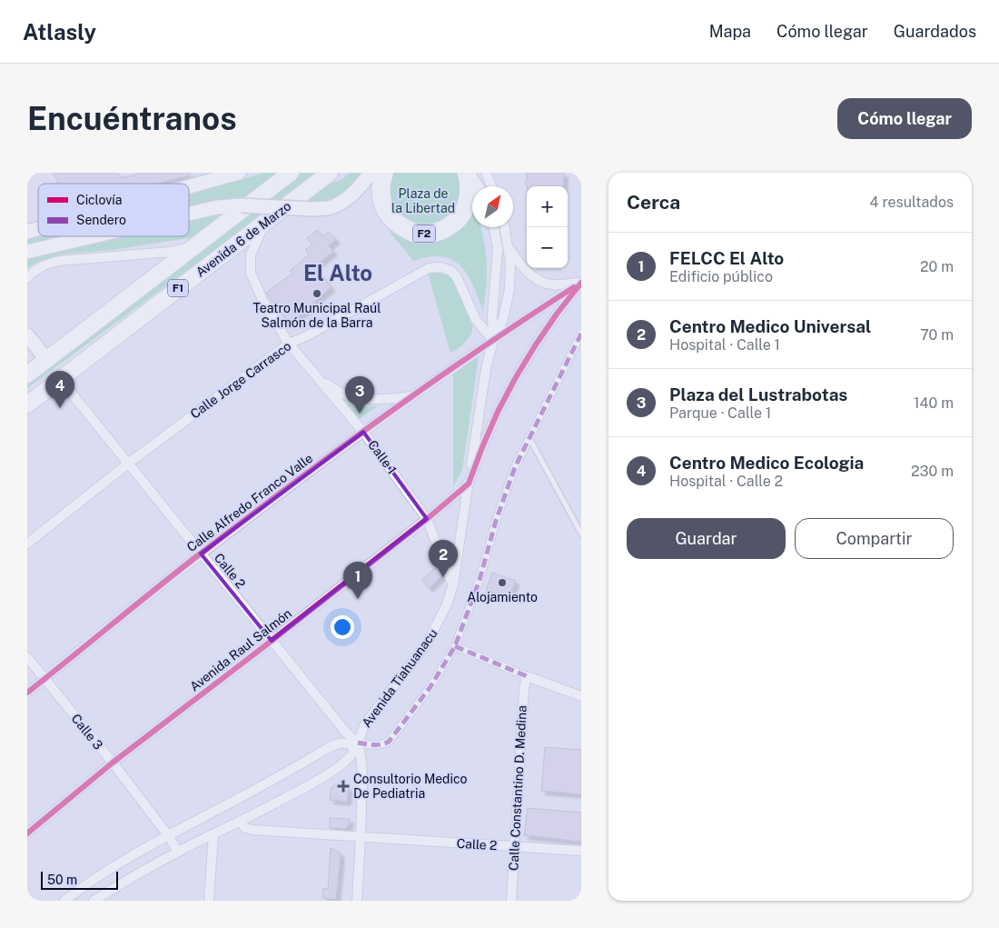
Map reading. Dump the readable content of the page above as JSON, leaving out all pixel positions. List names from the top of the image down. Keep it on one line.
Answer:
{"streets":{"highway":["F2","Avenida 6 de Marzo","F1"],"street":["Calle Jorge Carrasco","Calle 1","Calle Alfredo Franco Valle","Calle 2","Avenida Raul Salmón","Avenida Tiahuanacu","Calle 3","Calle Constantino D. Medina"]},"crossings":[["Avenida 6 de Marzo","Calle 1"],["Avenida 6 de Marzo","Calle 2"],["Calle Jorge Carrasco","Calle 1"],["Calle Jorge Carrasco","Calle Alfredo Franco Valle"],["Calle Jorge Carrasco","Calle 2"],["Calle Jorge Carrasco","Avenida Tiahuanacu"],["Calle 1","Calle Alfredo Franco Valle"],["Calle 1","Avenida Raul Salmón"],["Calle 1","Avenida Tiahuanacu"],["Calle Alfredo Franco Valle","Calle 2"],["Calle Alfredo Franco Valle","Avenida Tiahuanacu"],["Calle Alfredo Franco Valle","Calle 3"],["Calle 2","Avenida Raul Salmón"],["Calle 2","Avenida Tiahuanacu"],["Calle 2","Calle Constantino D. Medina"],["Avenida Raul Salmón","Avenida Tiahuanacu"],["Avenida Raul Salmón","Calle 3"],["Avenida Tiahuanacu","Calle 3"]],"districts":["El Alto"],"parks":["Plaza de la Libertad"],"places":{"other":["Teatro Municipal Raúl Salmón de la Barra","Alojamiento"],"health":["Consultorio Medico De Pediatria"]},"legend":["Ciclovía","Sendero"],"scale_bar":"50 m","north":"top right","page":{"header":"Atlasly","nav":["Mapa","Cómo llegar","Guardados"],"buttons":["Cómo llegar",["Guardar","Compartir"]],"title":"Encuéntranos","heading":["Cerca","4 resultados"],"map_buttons":["+","−"],"list":[{"mark":"1","name":"FELCC El Alto","note":"Edificio público","value":"20 m"},{"mark":"2","name":"Centro Medico Universal","note":"Hospital · Calle 1","value":"70 m"},{"mark":"3","name":"Plaza del Lustrabotas","note":"Parque · Calle 1","value":"140 m"},{"mark":"4","name":"Centro Medico Ecologia","note":"Hospital · Calle 2","value":"230 m"}],"pins":["4","3","2","1"],"scale":"50 m"}}
